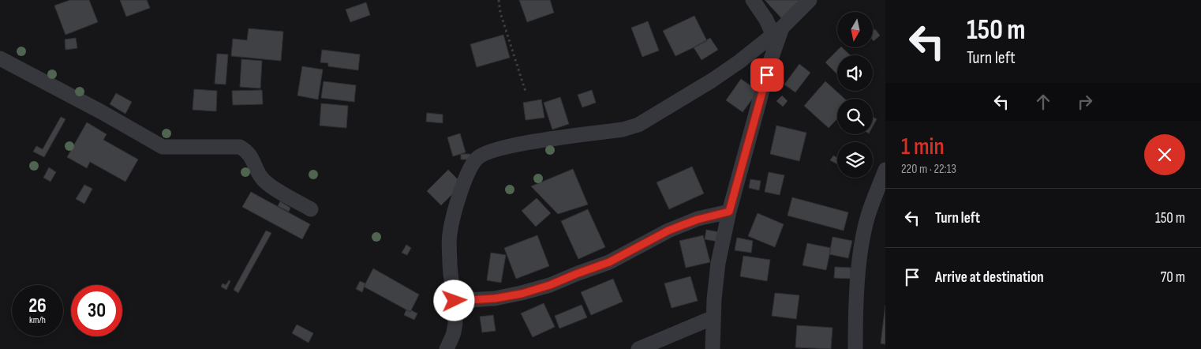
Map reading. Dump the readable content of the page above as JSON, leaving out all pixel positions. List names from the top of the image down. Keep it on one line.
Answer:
{"north":"bottom","page":{"turn":["150 m","Turn left"],"heading":["1 min","220 m · 22:13"],"list":[{"name":"Turn left","value":"150 m"},{"name":"Arrive at destination","value":"70 m"}],"speed":"26 km/h","limit":"30"}}
